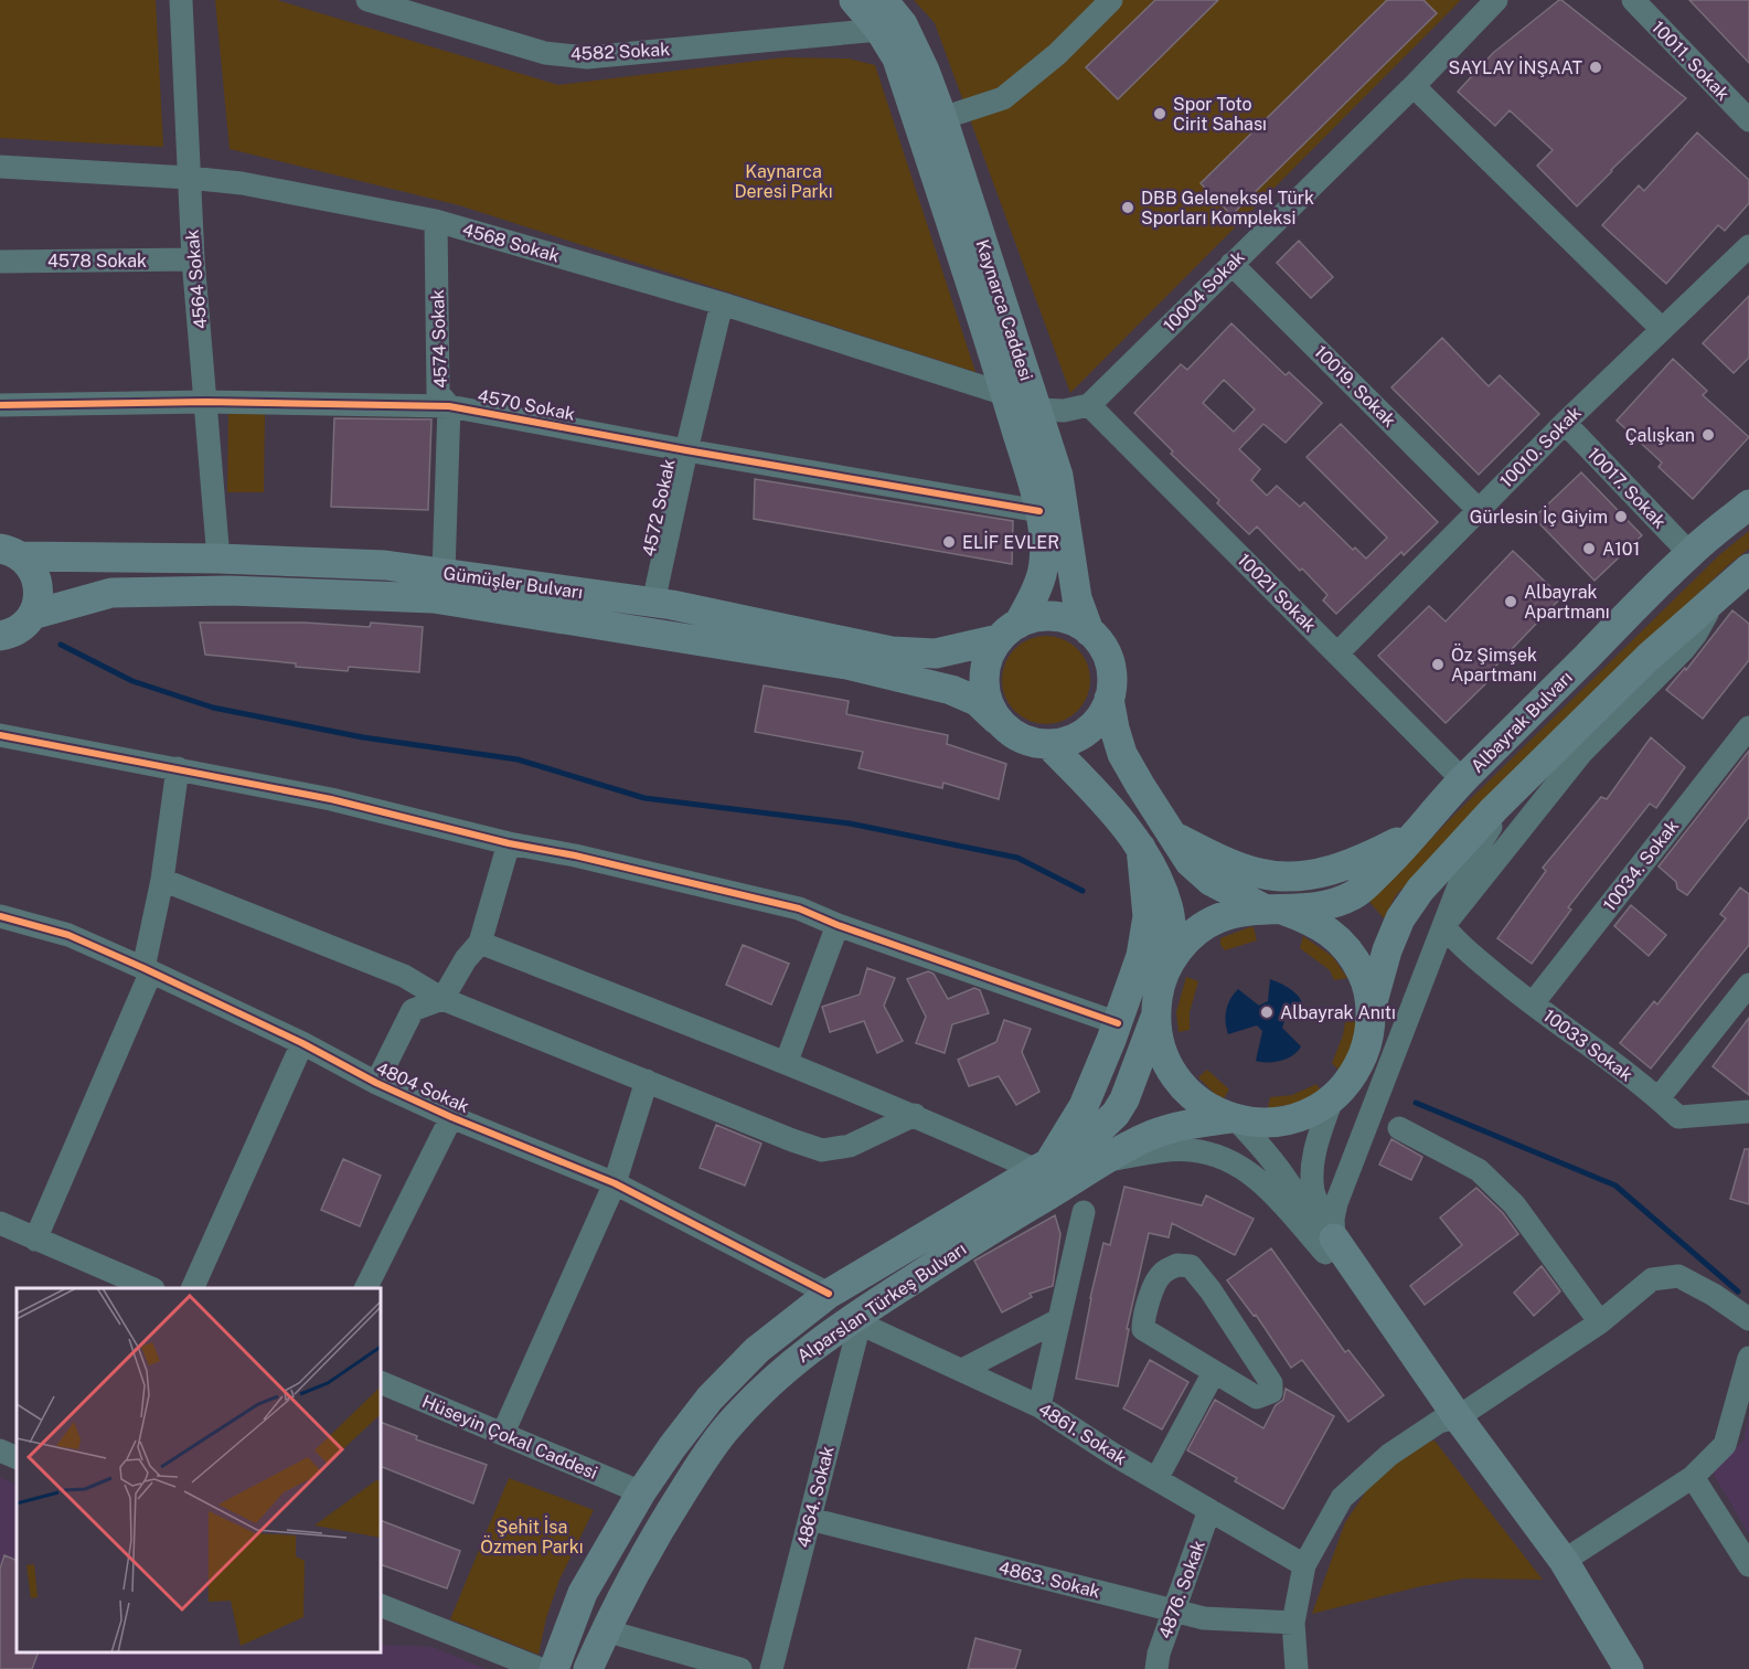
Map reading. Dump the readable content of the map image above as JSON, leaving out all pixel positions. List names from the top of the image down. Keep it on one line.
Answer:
{"streets":{"main road":["Kaynarca Caddesi","Gümüşler Bulvarı","Albayrak Bulvarı","Alparslan Türkeş Bulvarı"],"street":["4582 Sokak","10011. Sokak","4568 Sokak","4578 Sokak","4564 Sokak","10004 Sokak","4574 Sokak","10019. Sokak","4570 Sokak","10010. Sokak","10017. Sokak","4572 Sokak","10021 Sokak","10034. Sokak","10033 Sokak","4804 Sokak","4861. Sokak","Hüseyin Çokal Caddesi","4864. Sokak","4863. Sokak","4876. Sokak"]},"crossings":[["4582 Sokak","Kaynarca Caddesi"],["4568 Sokak","4564 Sokak"],["4568 Sokak","Kaynarca Caddesi"],["4568 Sokak","4574 Sokak"],["4568 Sokak","4572 Sokak"],["4578 Sokak","4564 Sokak"],["4564 Sokak","4570 Sokak"],["4564 Sokak","Gümüşler Bulvarı"],["10004 Sokak","10019. Sokak"],["10004 Sokak","10021 Sokak"],["Kaynarca Caddesi","4570 Sokak"],["Kaynarca Caddesi","Gümüşler Bulvarı"],["Kaynarca Caddesi","Albayrak Bulvarı"],["Kaynarca Caddesi","Alparslan Türkeş Bulvarı"],["4574 Sokak","4570 Sokak"],["4574 Sokak","Gümüşler Bulvarı"],["10019. Sokak","10010. Sokak"],["4570 Sokak","4572 Sokak"],["10010. Sokak","10017. Sokak"],["10010. Sokak","10021 Sokak"],["10017. Sokak","Albayrak Bulvarı"],["4572 Sokak","Gümüşler Bulvarı"],["10021 Sokak","Albayrak Bulvarı"],["Albayrak Bulvarı","Alparslan Türkeş Bulvarı"],["10034. Sokak","10033 Sokak"],["4804 Sokak","Alparslan Türkeş Bulvarı"],["Alparslan Türkeş Bulvarı","4861. Sokak"],["Alparslan Türkeş Bulvarı","Hüseyin Çokal Caddesi"],["Alparslan Türkeş Bulvarı","4864. Sokak"],["4861. Sokak","4864. Sokak"],["4861. Sokak","4876. Sokak"],["4864. Sokak","4863. Sokak"],["4863. Sokak","4876. Sokak"]],"parks":["Kaynarca Deresi Parkı","Şehit İsa Özmen Parkı"],"places":["SAYLAY İNŞAAT","Spor Toto Cirit Sahası","DBB Geleneksel Türk Sporları Kompleksi","Çalışkan","Gürlesin İç Giyim","ELİF EVLER","A101","Albayrak Apartmanı","Öz Şimşek Apartmanı","Albayrak Anıtı"]}
